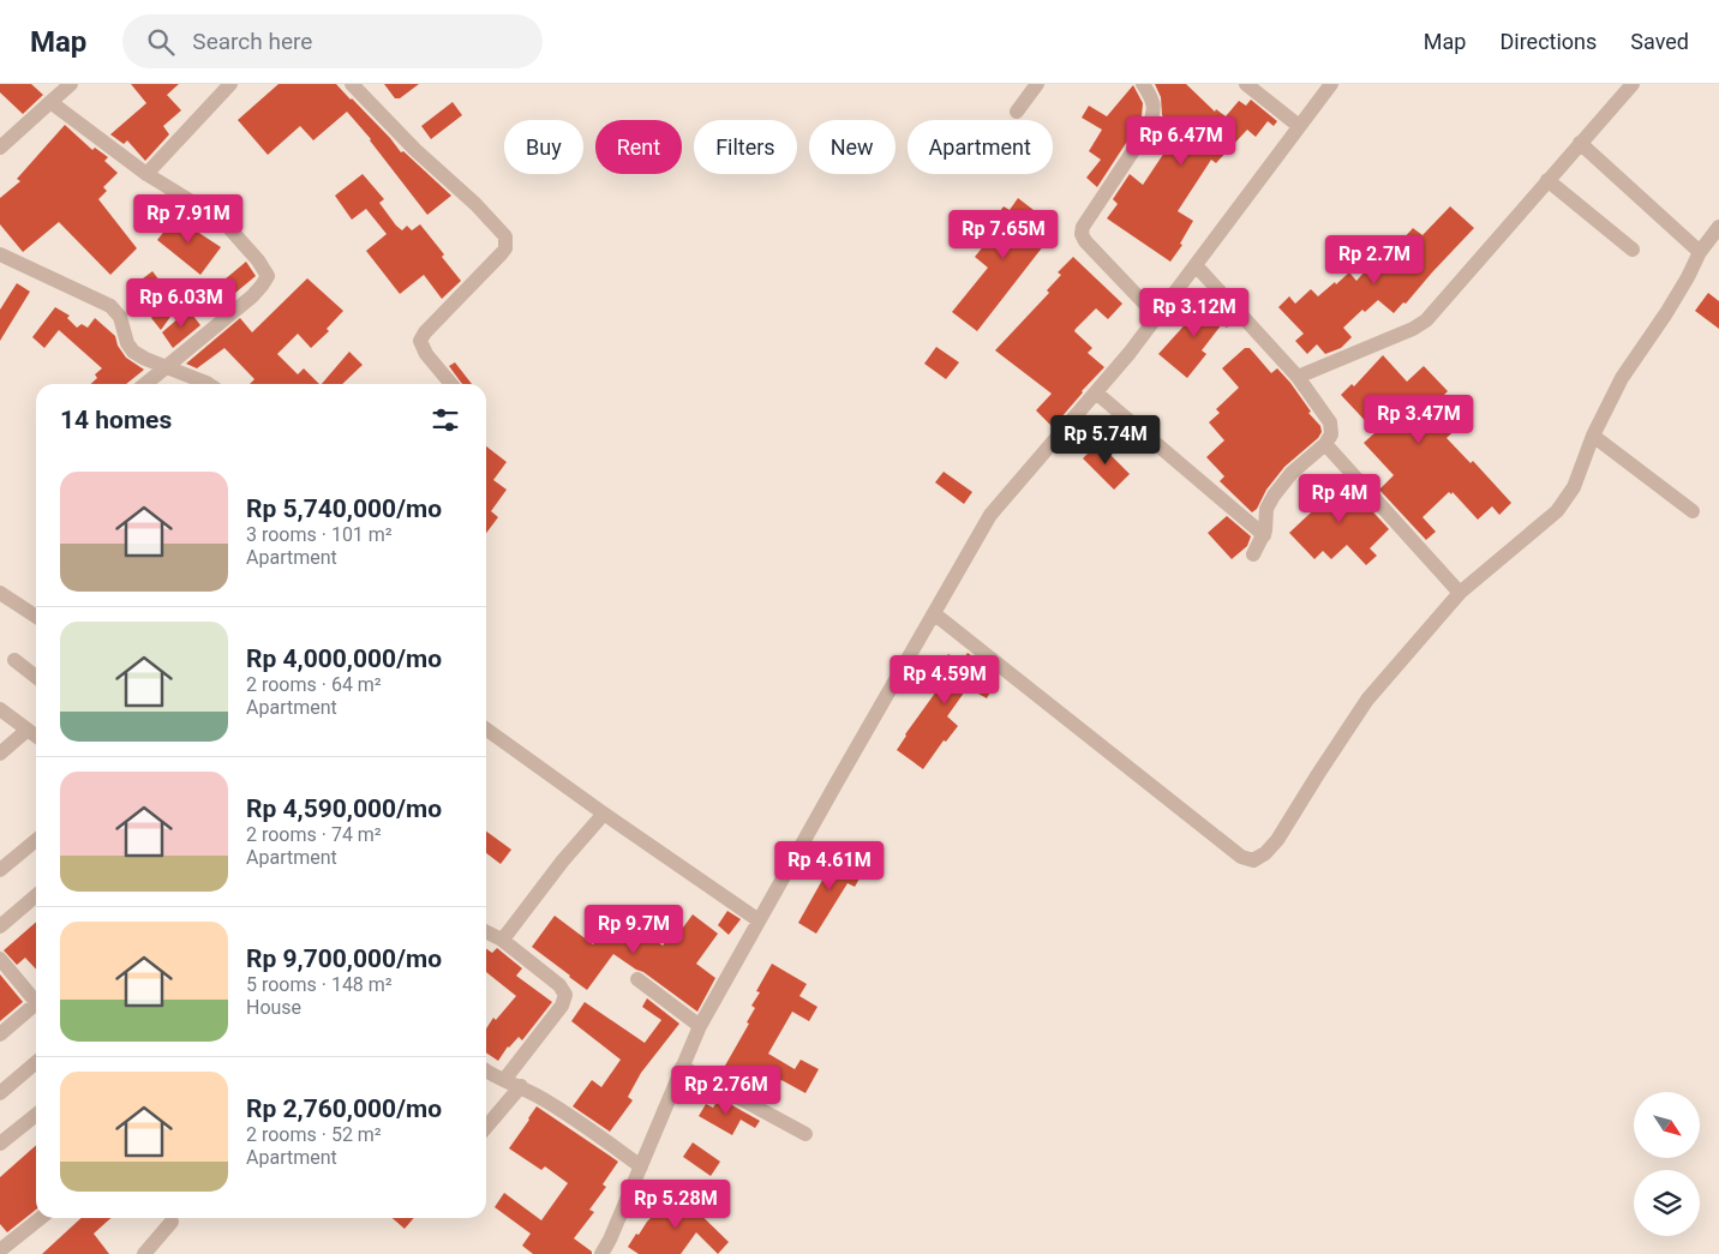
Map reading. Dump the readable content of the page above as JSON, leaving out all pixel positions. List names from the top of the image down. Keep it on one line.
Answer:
{"north":"bottom right","page":{"header":"Map","search":"Search here","nav":["Map","Directions","Saved"],"price":["Rp 6.47M","Rp 7.91M","Rp 7.65M","Rp 2.7M","Rp 6.03M","Rp 3.12M","Rp 3.47M","Rp 5.74M","Rp 4M","Rp 4.59M","Rp 4.61M","Rp 9.7M","Rp 2.76M","Rp 5.28M"],"chip":["Buy","Rent","Filters","New","Apartment"],"heading":"14 homes","list":[{"name":"Rp 5,740,000/mo","note":"3 rooms · 101 m² · Apartment"},{"name":"Rp 4,000,000/mo","note":"2 rooms · 64 m² · Apartment"},{"name":"Rp 4,590,000/mo","note":"2 rooms · 74 m² · Apartment"},{"name":"Rp 9,700,000/mo","note":"5 rooms · 148 m² · House"},{"name":"Rp 2,760,000/mo","note":"2 rooms · 52 m² · Apartment"}]}}
